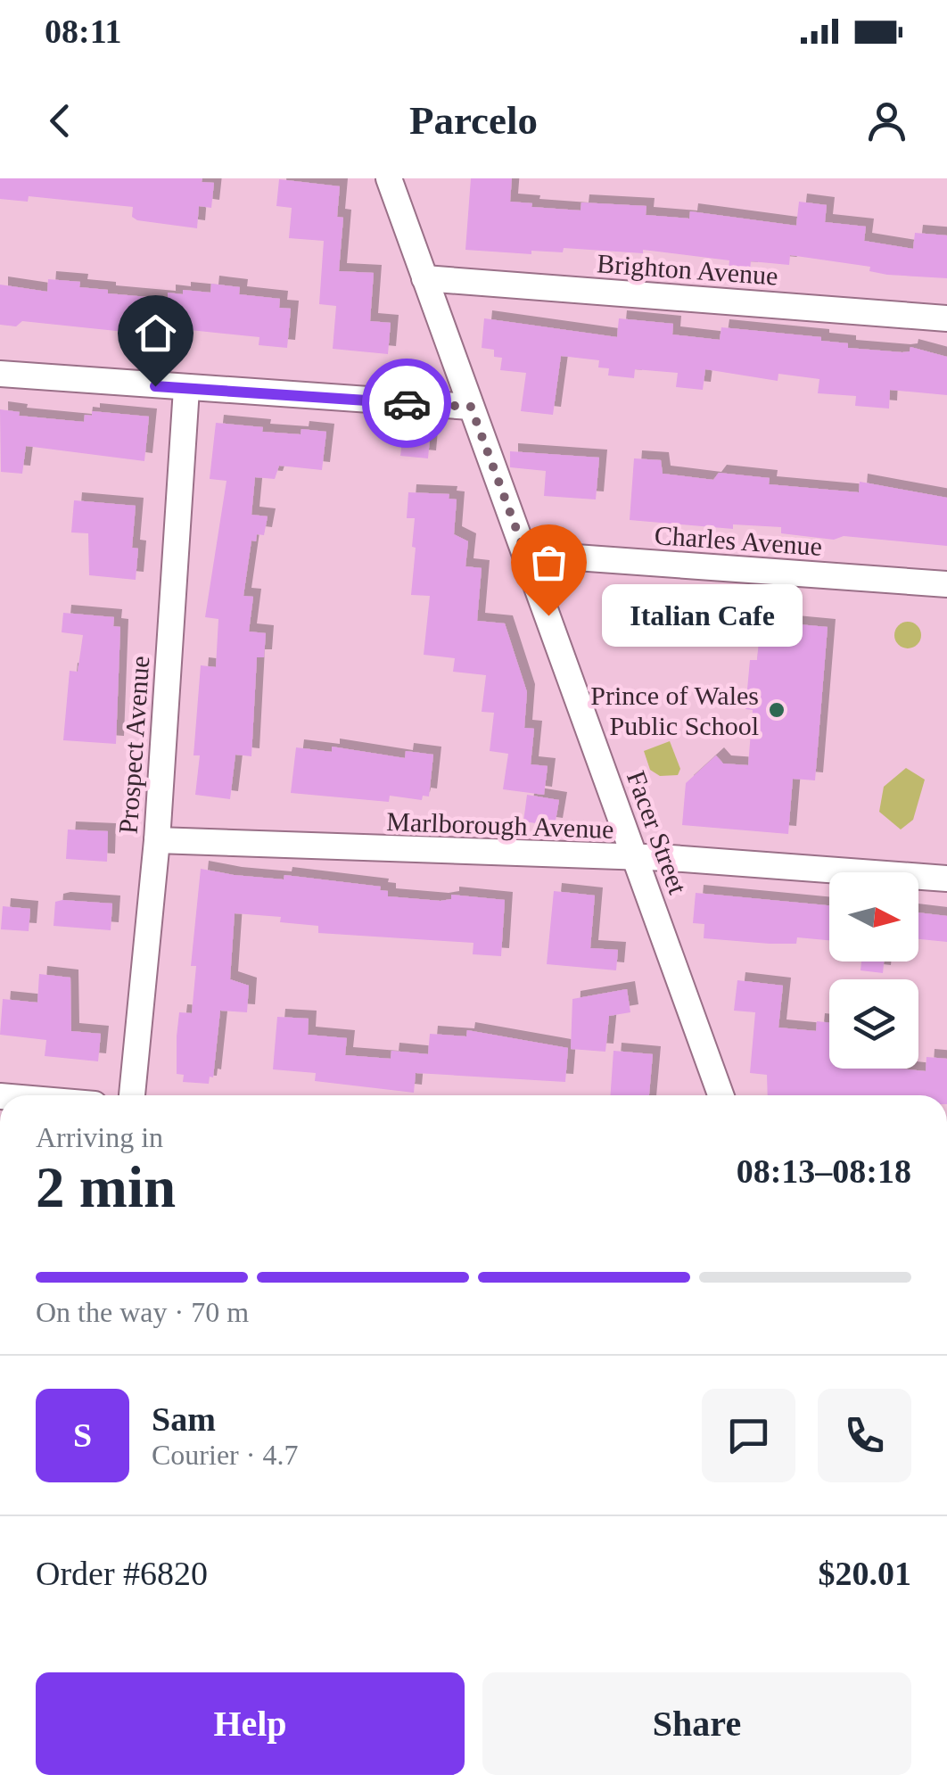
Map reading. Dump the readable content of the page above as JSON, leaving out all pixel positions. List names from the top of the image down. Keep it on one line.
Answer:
{"streets":{"street":["Brighton Avenue","Charles Avenue","Prospect Avenue","Marlborough Avenue","Facer Street"]},"crossings":[["Brighton Avenue","Facer Street"],["Charles Avenue","Facer Street"],["Prospect Avenue","Marlborough Avenue"],["Marlborough Avenue","Facer Street"]],"places":["Italian Cafe","Prince of Wales Public School"],"north":"right","page":{"status":"08:11","header":"Parcelo","bubble":"Italian Cafe","heading":["2 min","Arriving in","08:13–08:18"],"panel":["Sam","Courier · 4.7","Order #6820","$20.01"],"bar":"On the way · 70 m","round":"S","buttons":["Help","Share"]}}
